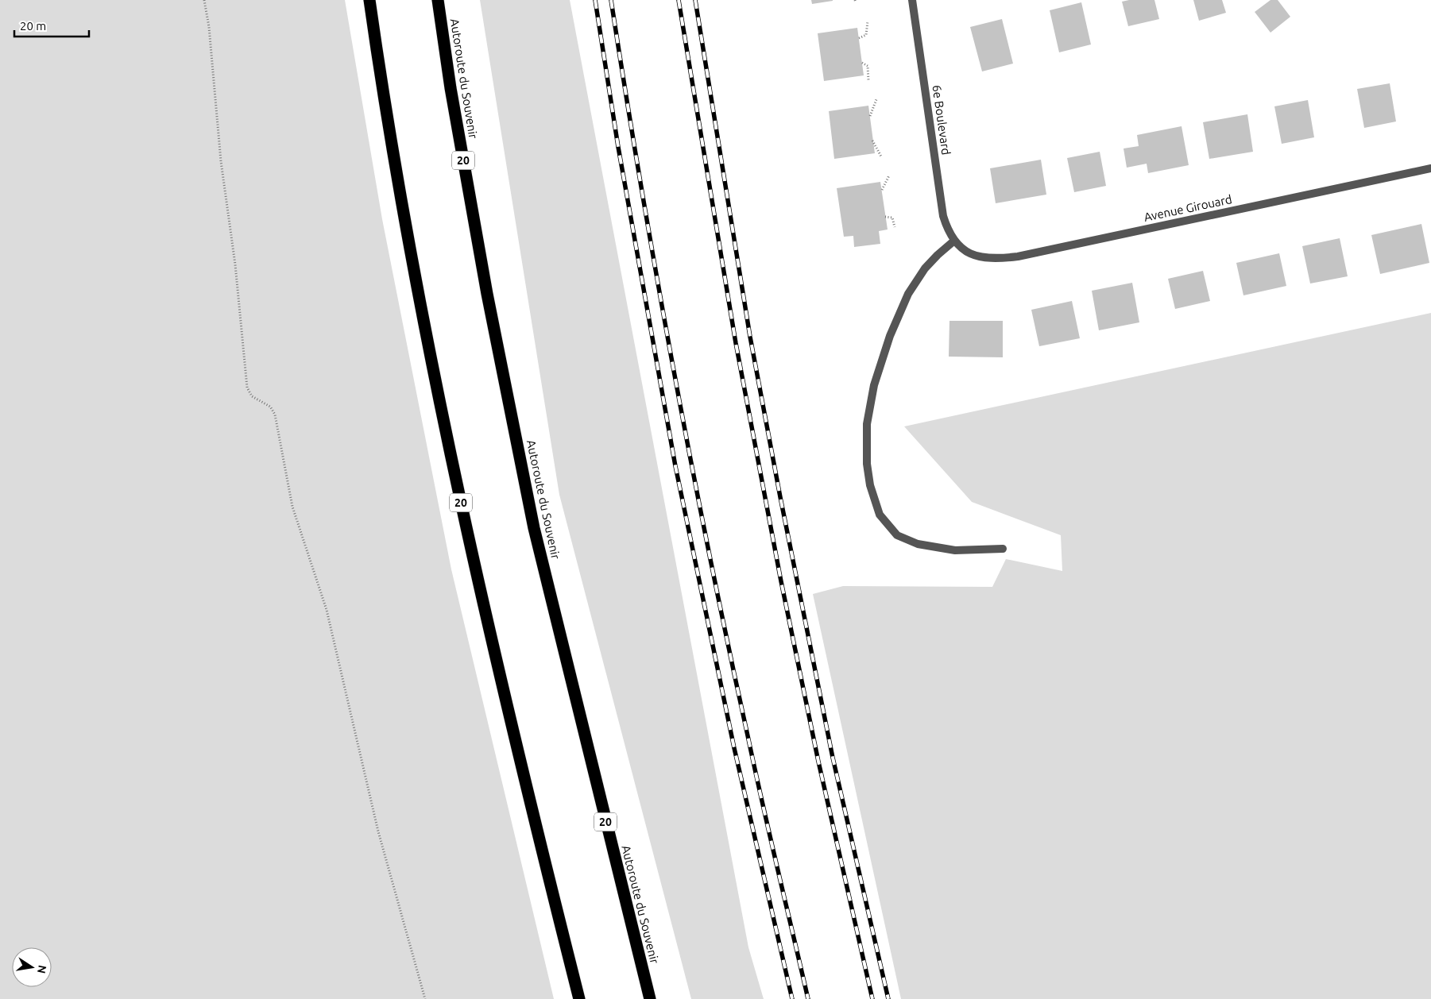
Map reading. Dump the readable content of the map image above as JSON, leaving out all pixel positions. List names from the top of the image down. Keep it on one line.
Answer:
{"streets":{"highway":["Autoroute du Souvenir","20"],"street":["6e Boulevard","Avenue Girouard"]},"crossings":[["6e Boulevard","Avenue Girouard"]],"scale_bar":"20 m","north":"right"}
